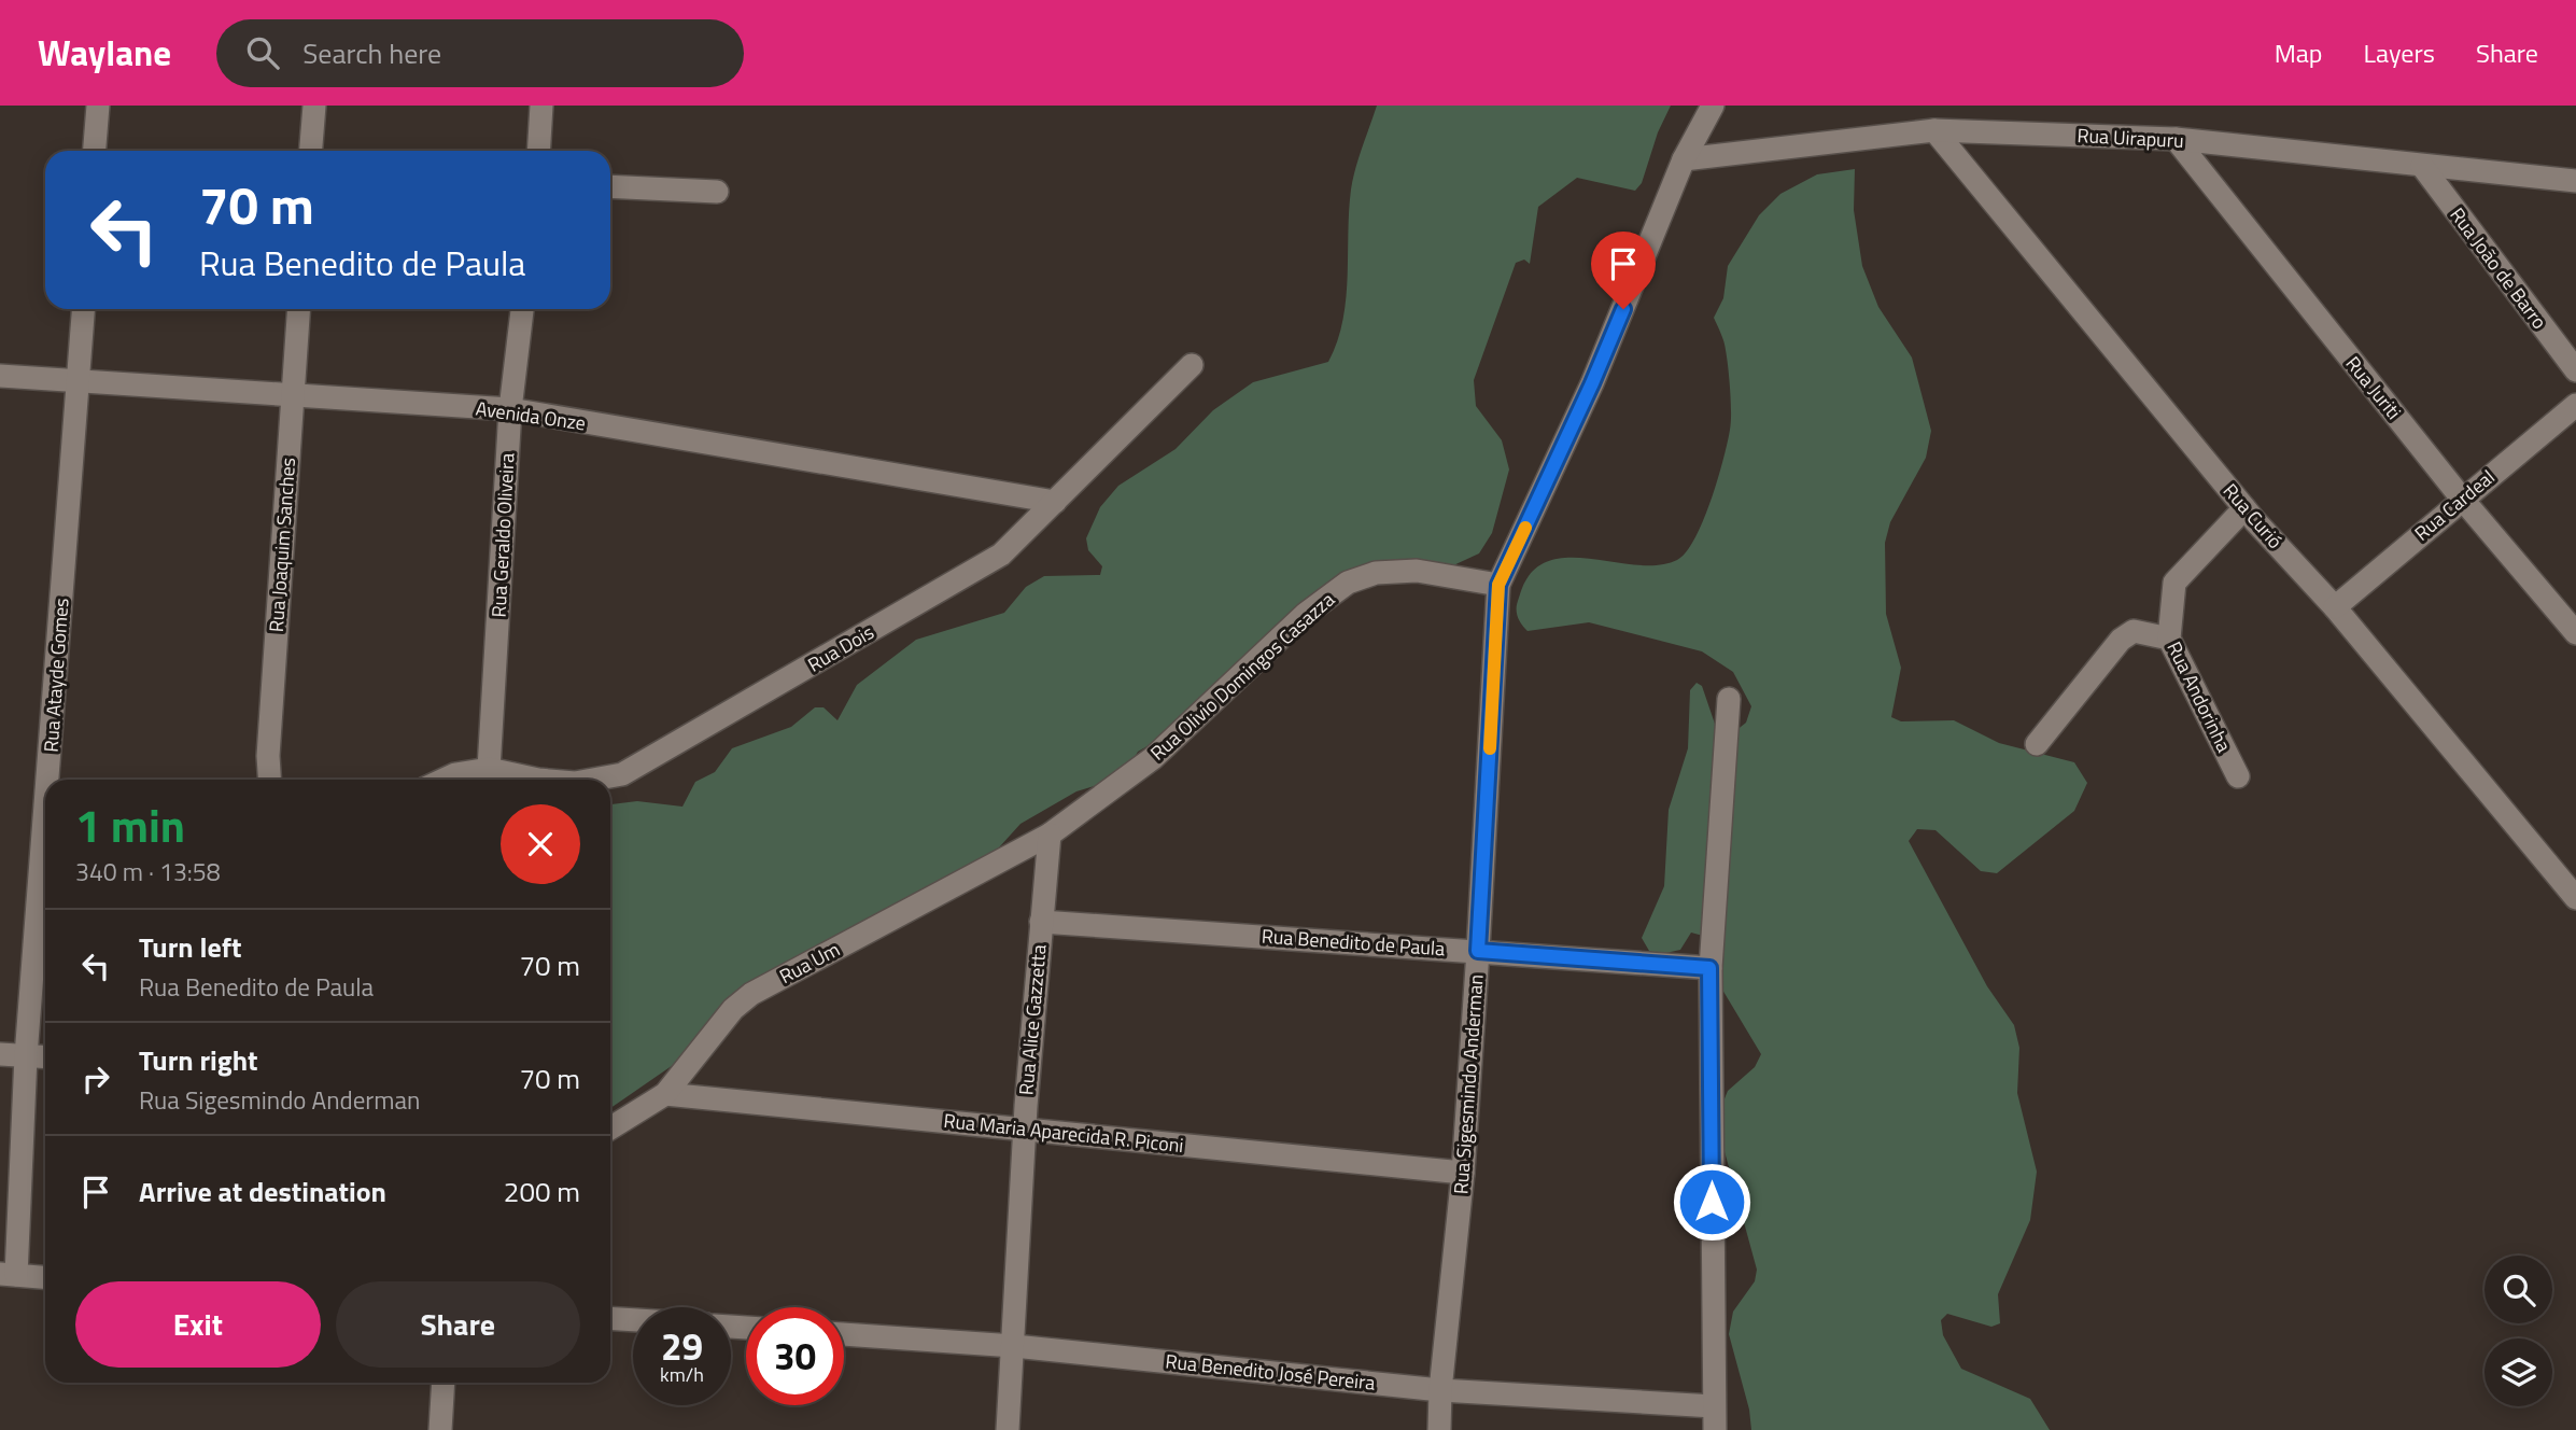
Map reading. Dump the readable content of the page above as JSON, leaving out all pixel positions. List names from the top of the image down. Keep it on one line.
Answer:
{"streets":{"street":["Rua Uirapuru","Rua João de Barro","Rua Juriti","Avenida Onze","Rua Cardeal","Rua Curió","Rua Geraldo Oliveira","Rua Joaquim Sanches","Rua Dois","Rua Atayde Gomes","Rua Olivio Domingos Casazza","Rua Andorinha","Rua Benedito de Paula","Rua Um","Rua Alice Gazzetta","Rua Sigesmindo Anderman","Rua Maria Aparecida R. Piconi","Rua Benedito José Pereira"]},"crossings":[["Rua Uirapuru","Rua João de Barro"],["Rua Uirapuru","Rua Juriti"],["Rua Uirapuru","Rua Curió"],["Rua Uirapuru","Rua Sigesmindo Anderman"],["Rua Juriti","Rua Cardeal"],["Avenida Onze","Rua Geraldo Oliveira"],["Avenida Onze","Rua Joaquim Sanches"],["Avenida Onze","Rua Dois"],["Avenida Onze","Rua Atayde Gomes"],["Rua Cardeal","Rua Curió"],["Rua Curió","Rua Andorinha"],["Rua Geraldo Oliveira","Rua Dois"],["Rua Olivio Domingos Casazza","Rua Um"],["Rua Olivio Domingos Casazza","Rua Alice Gazzetta"],["Rua Olivio Domingos Casazza","Rua Sigesmindo Anderman"],["Rua Benedito de Paula","Rua Alice Gazzetta"],["Rua Benedito de Paula","Rua Sigesmindo Anderman"],["Rua Um","Rua Alice Gazzetta"],["Rua Um","Rua Maria Aparecida R. Piconi"],["Rua Alice Gazzetta","Rua Maria Aparecida R. Piconi"],["Rua Alice Gazzetta","Rua Benedito José Pereira"],["Rua Sigesmindo Anderman","Rua Maria Aparecida R. Piconi"],["Rua Sigesmindo Anderman","Rua Benedito José Pereira"]],"page":{"header":"Waylane","search":"Search here","nav":["Map","Layers","Share"],"turn":["70 m","Rua Benedito de Paula"],"heading":["1 min","340 m · 13:58"],"list":[{"name":"Turn left","note":"Rua Benedito de Paula","value":"70 m"},{"name":"Turn right","note":"Rua Sigesmindo Anderman","value":"70 m"},{"name":"Arrive at destination","value":"200 m"}],"buttons":["Exit","Share"],"speed":"29 km/h","limit":"30"}}
